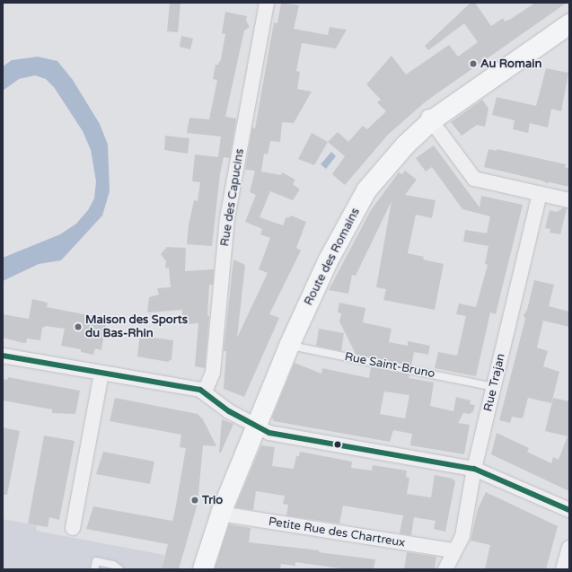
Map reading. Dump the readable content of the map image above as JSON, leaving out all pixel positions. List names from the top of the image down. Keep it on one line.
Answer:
{"streets":{"main road":["Route des Romains"],"street":["Rue des Capucins","Rue Trajan","Petite Rue des Chartreux"],"lane":["Rue Saint-Bruno"]},"crossings":[["Route des Romains","Rue Saint-Bruno"],["Route des Romains","Petite Rue des Chartreux"],["Rue Saint-Bruno","Rue Trajan"],["Rue Trajan","Petite Rue des Chartreux"]],"places":["Au Romain","Maison des Sports du Bas-Rhin","Trio"]}
